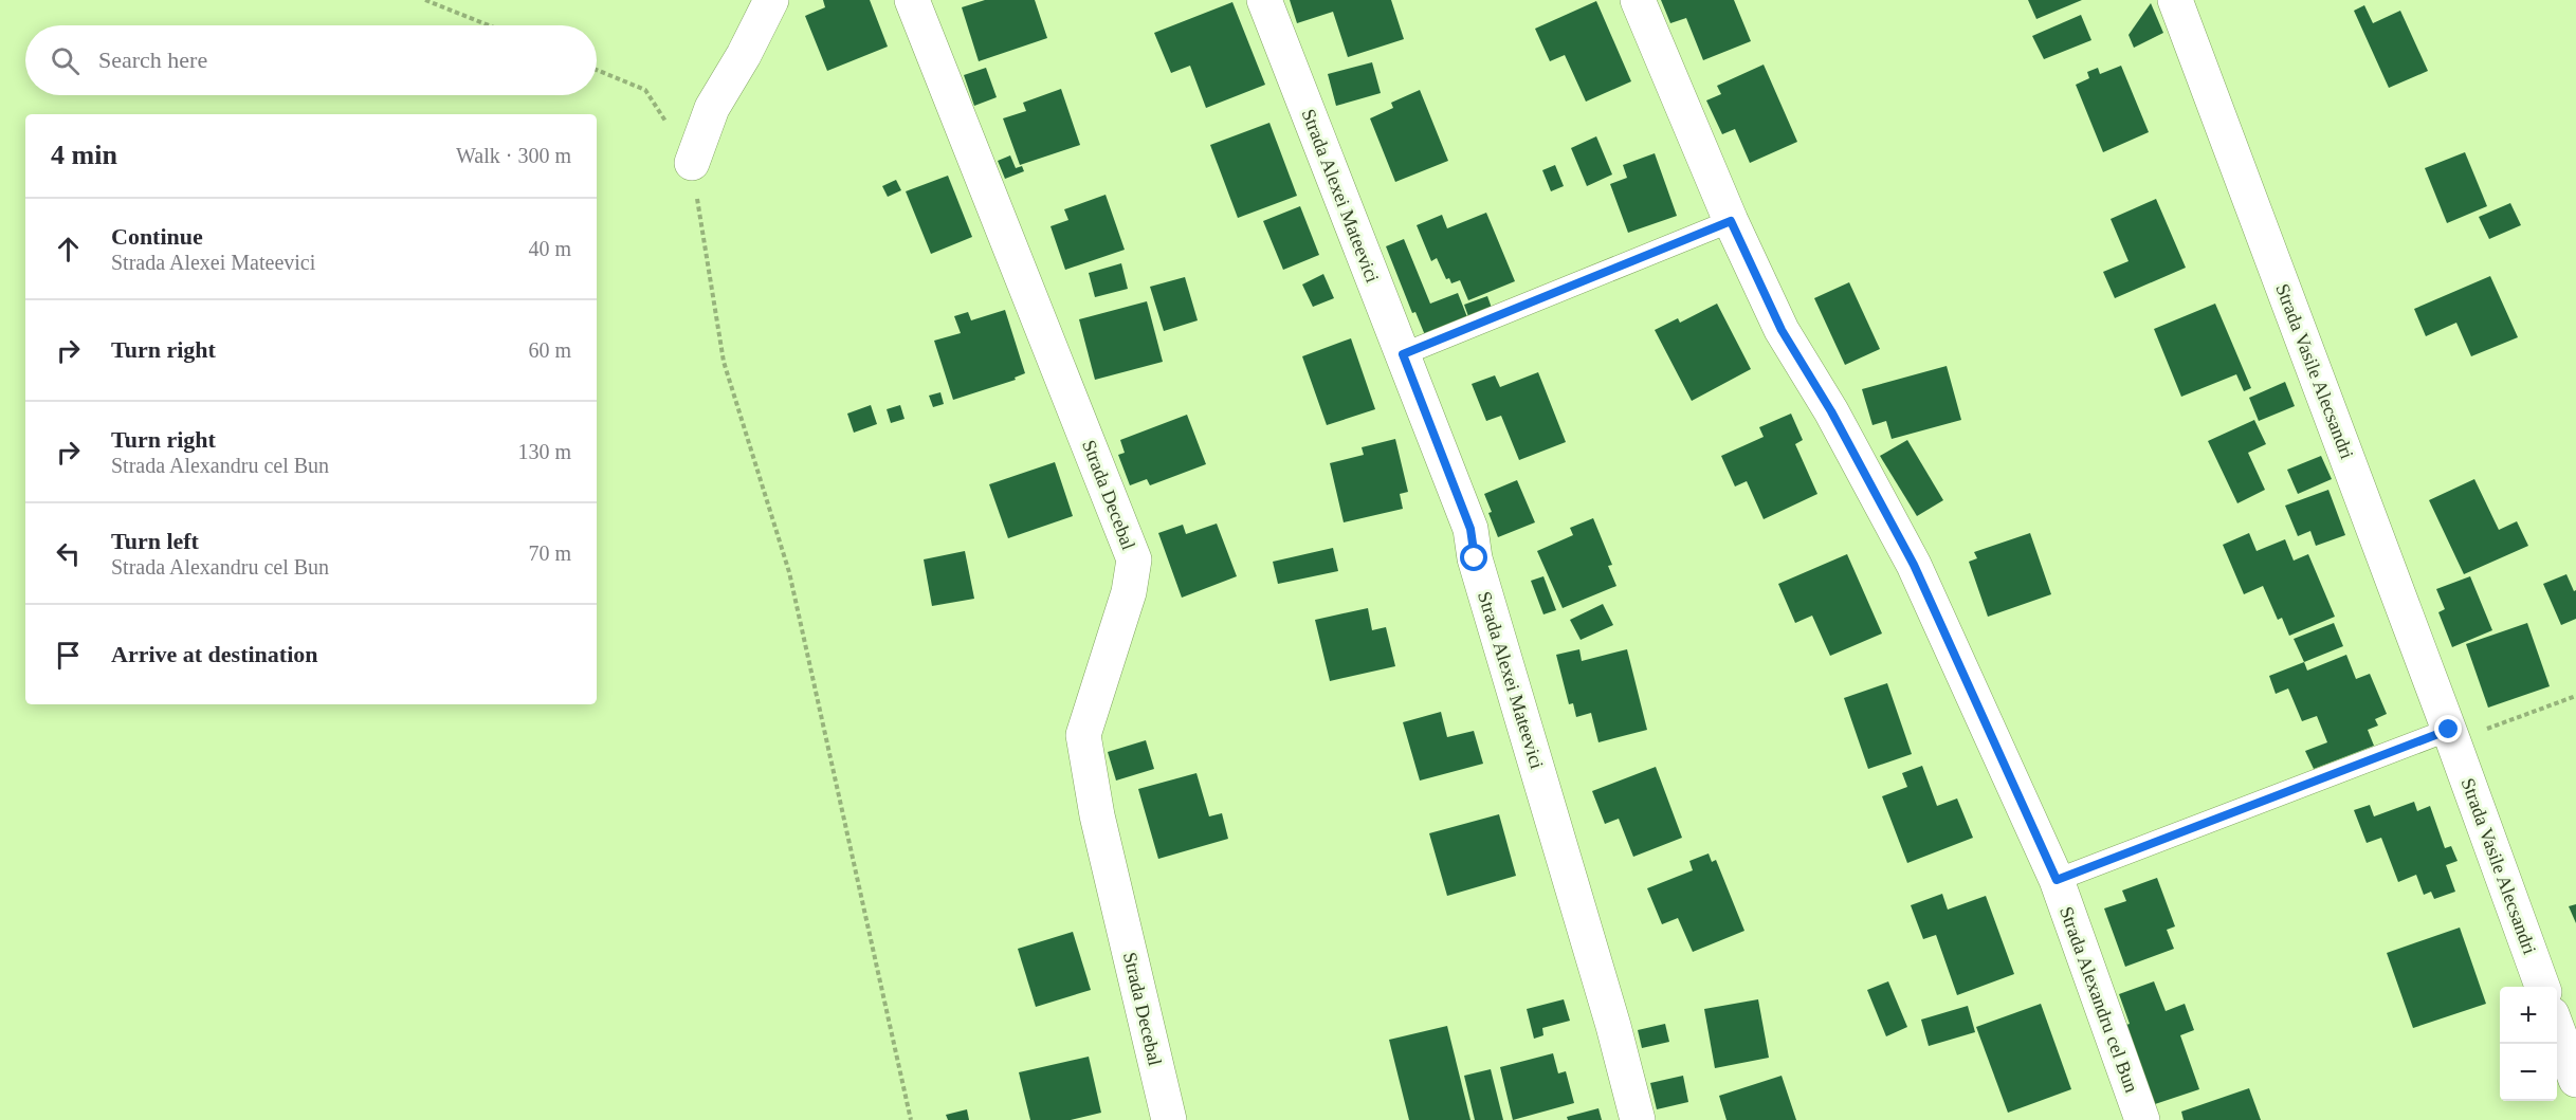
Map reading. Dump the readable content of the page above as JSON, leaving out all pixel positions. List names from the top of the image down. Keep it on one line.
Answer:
{"streets":{"street":["Strada Alexei Mateevici","Strada Vasile Alecsandri","Strada Decebal","Strada Alexandru cel Bun"]},"page":{"search":"Search here","heading":["4 min","Walk · 300 m"],"list":[["Continue","Strada Alexei Mateevici","40 m"],["Turn right","60 m"],["Turn right","Strada Alexandru cel Bun","130 m"],["Turn left","Strada Alexandru cel Bun","70 m"],"Arrive at destination"],"map_buttons":["+","−"]}}
